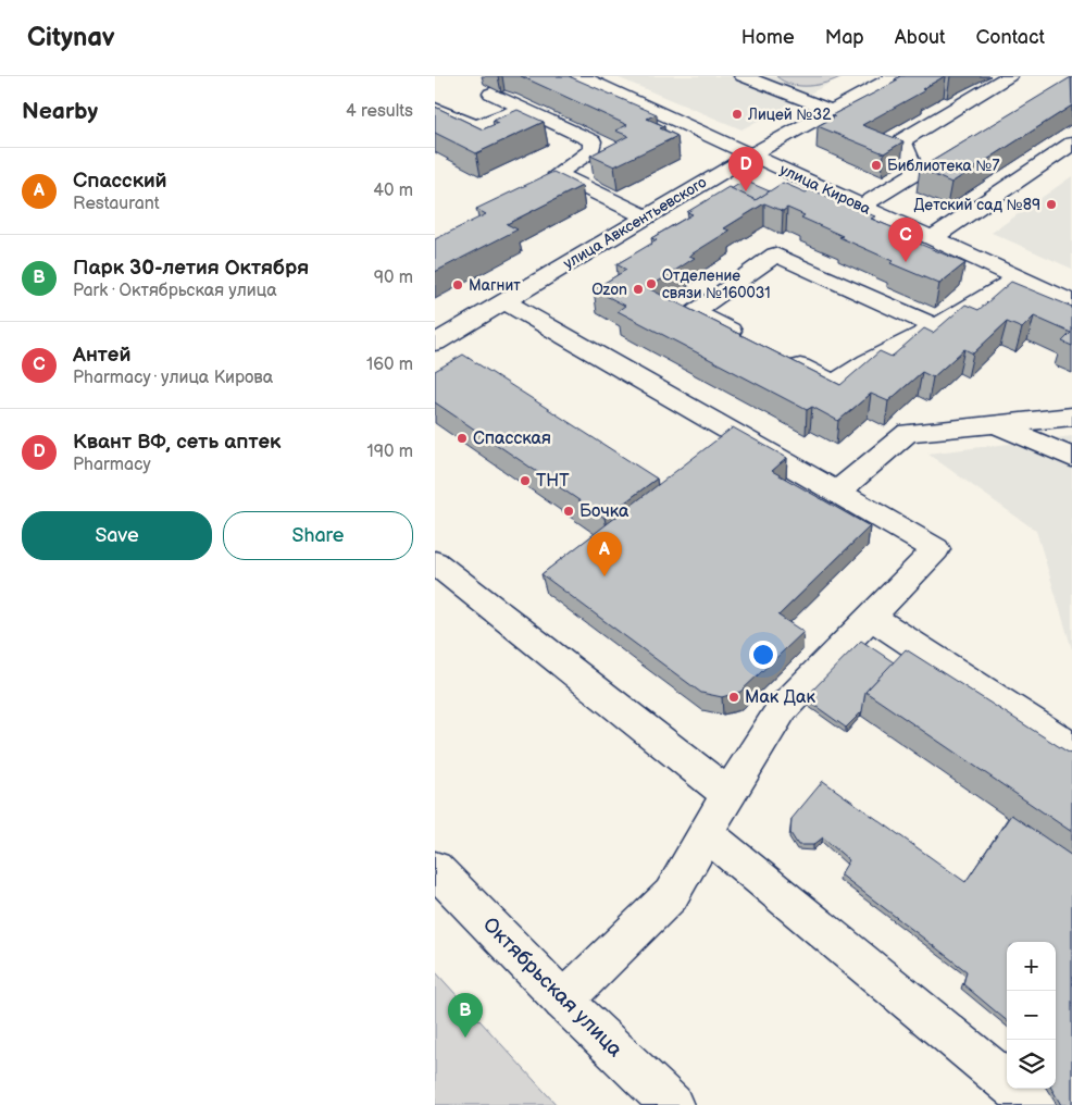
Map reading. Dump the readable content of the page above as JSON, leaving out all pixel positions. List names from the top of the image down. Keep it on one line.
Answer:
{"streets":{"street":["улица Кирова","улица Авксентьевского","Октябрьская улица"]},"crossings":[["улица Кирова","улица Авксентьевского"]],"places":["Лицей №32","Библиотека №7","Детский сад №89","Отделение связи №160031","Магнит","Ozon","Спасская","ТНТ","Бочка","Мак Дак"],"page":{"header":"Citynav","nav":["Home","Map","About","Contact"],"heading":["Nearby","4 results"],"list":[{"mark":"A","name":"Спасский","note":"Restaurant","value":"40 m"},{"mark":"B","name":"Парк 30-летия Октября","note":"Park · Октябрьская улица","value":"90 m"},{"mark":"C","name":"Антей","note":"Pharmacy · улица Кирова","value":"160 m"},{"mark":"D","name":"Квант ВФ, сеть аптек","note":"Pharmacy","value":"190 m"}],"pins":["D","C","A","B"],"buttons":["Save","Share"],"map_buttons":["+","−"]}}
